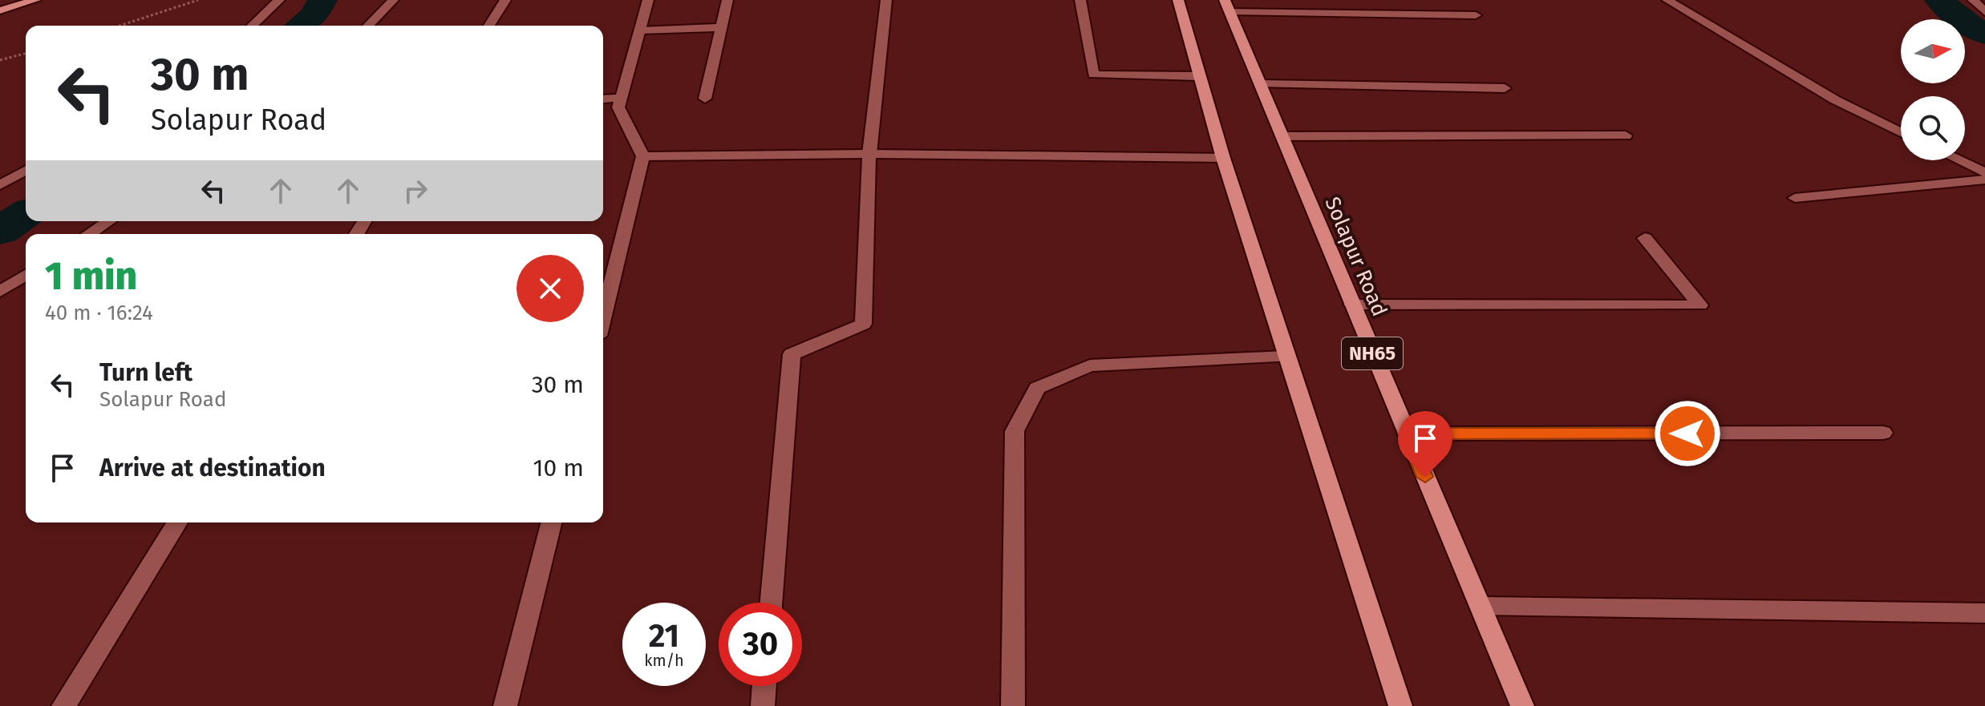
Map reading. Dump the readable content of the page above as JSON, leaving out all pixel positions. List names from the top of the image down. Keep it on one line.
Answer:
{"streets":{"highway":["Solapur Road","NH65"]},"north":"right","page":{"turn":["30 m","Solapur Road"],"heading":["1 min","40 m · 16:24"],"list":[{"name":"Turn left","note":"Solapur Road","value":"30 m"},{"name":"Arrive at destination","value":"10 m"}],"speed":"21 km/h","limit":"30"}}
